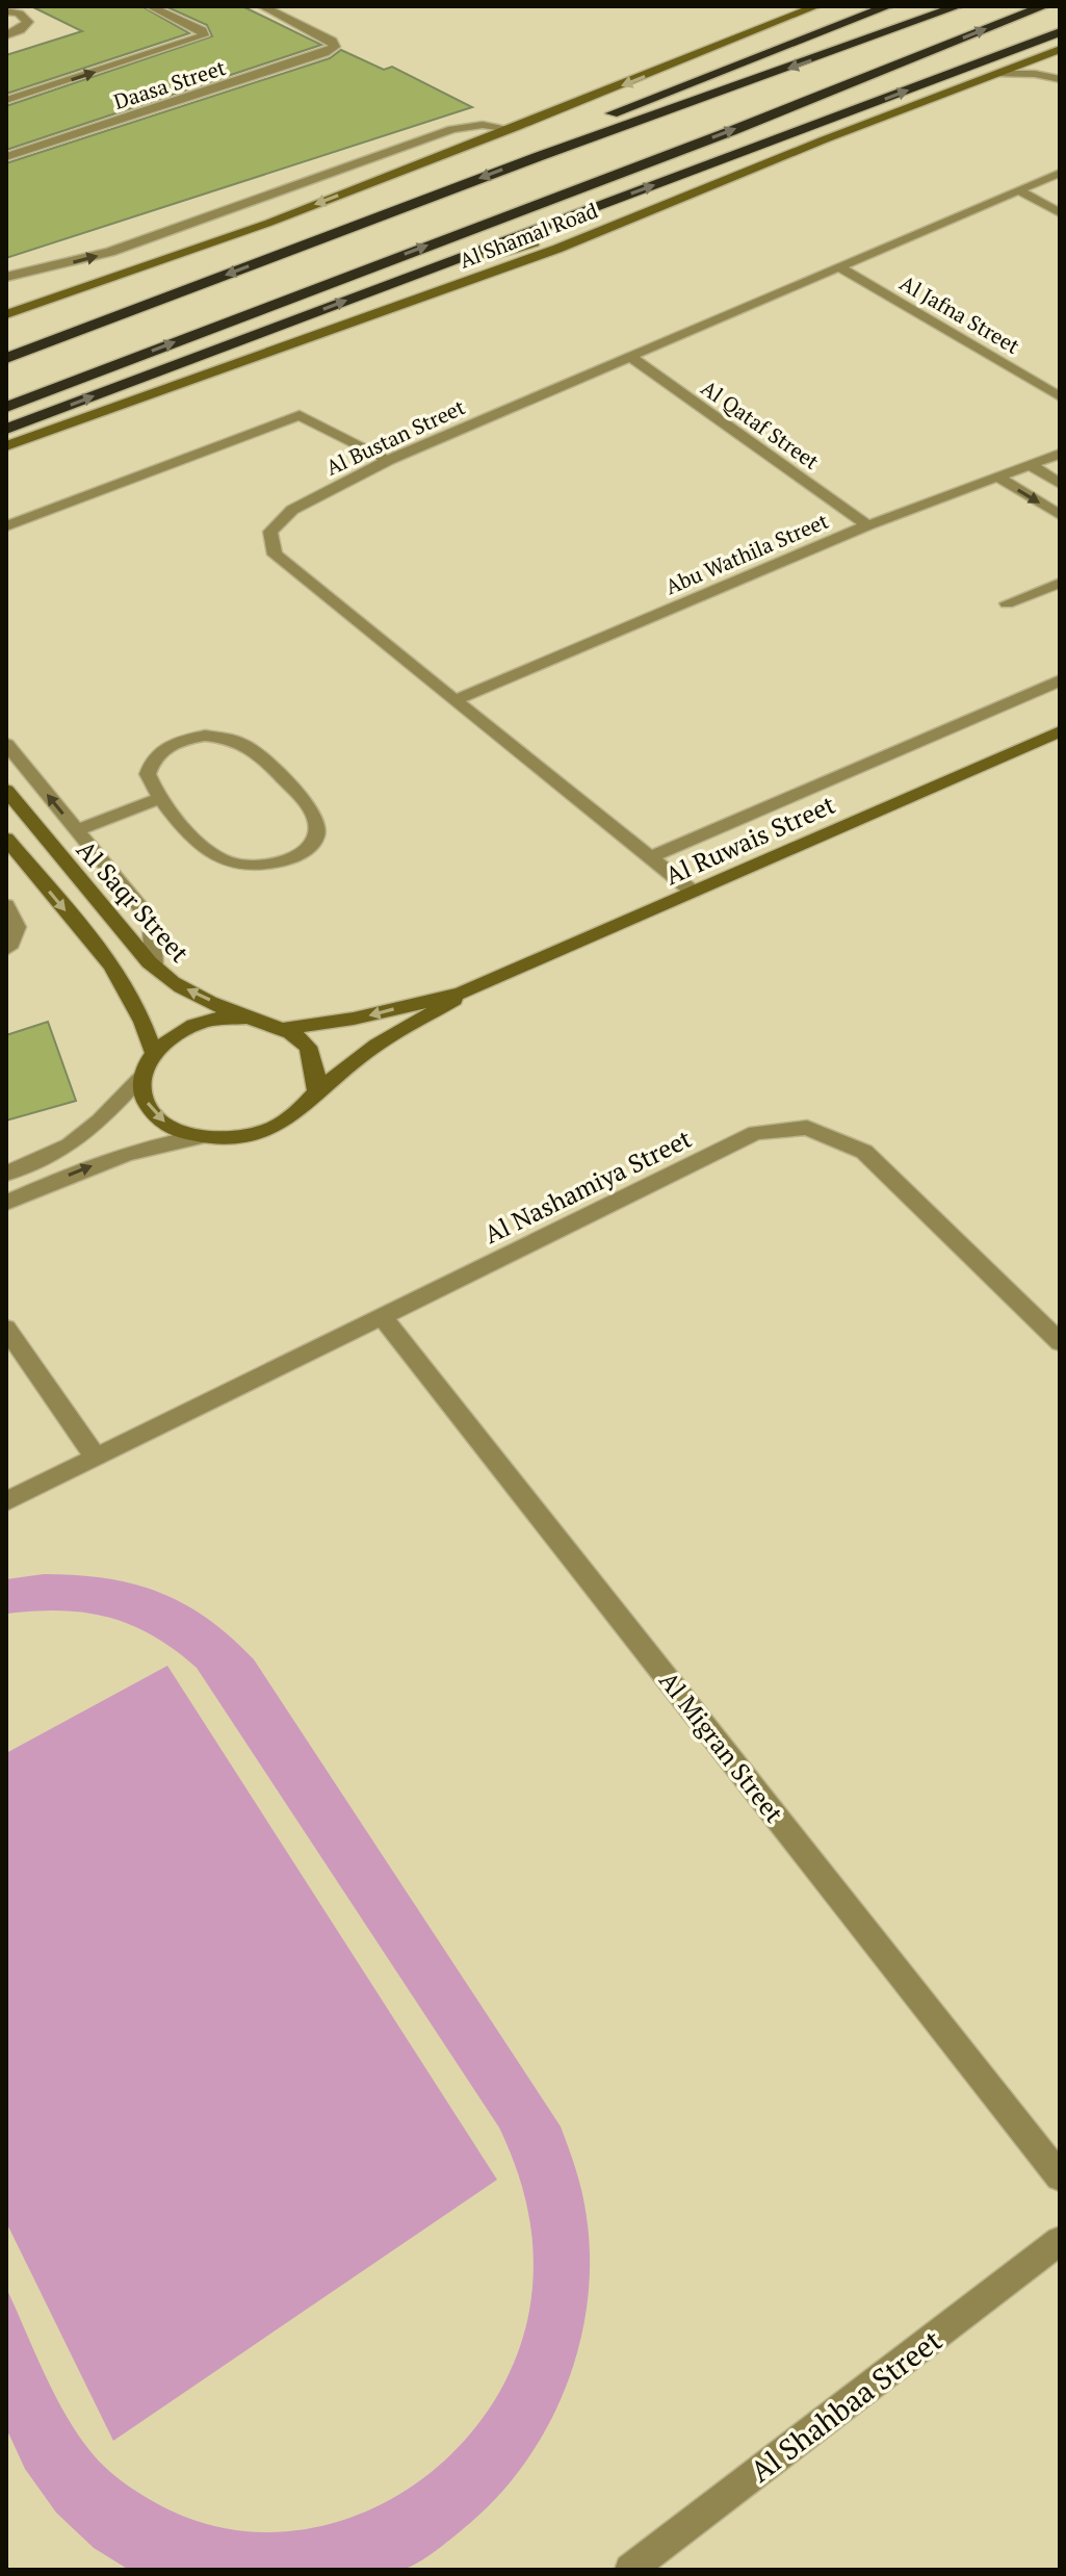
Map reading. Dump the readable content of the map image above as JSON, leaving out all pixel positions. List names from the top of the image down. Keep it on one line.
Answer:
{"streets":{"highway":["Al Shamal Road"],"main road":["Al Ruwais Street","Al Saqr Street"],"street":["Daasa Street","Al Jafna Street","Al Qataf Street","Al Bustan Street","Abu Wathila Street","Al Nashamiya Street","Al Migran Street","Al Shahbaa Street"]},"crossings":[["Al Jafna Street","Al Bustan Street"],["Al Qataf Street","Al Bustan Street"],["Al Qataf Street","Abu Wathila Street"],["Al Bustan Street","Abu Wathila Street"],["Al Bustan Street","Al Ruwais Street"],["Al Ruwais Street","Al Saqr Street"],["Al Nashamiya Street","Al Migran Street"]]}
